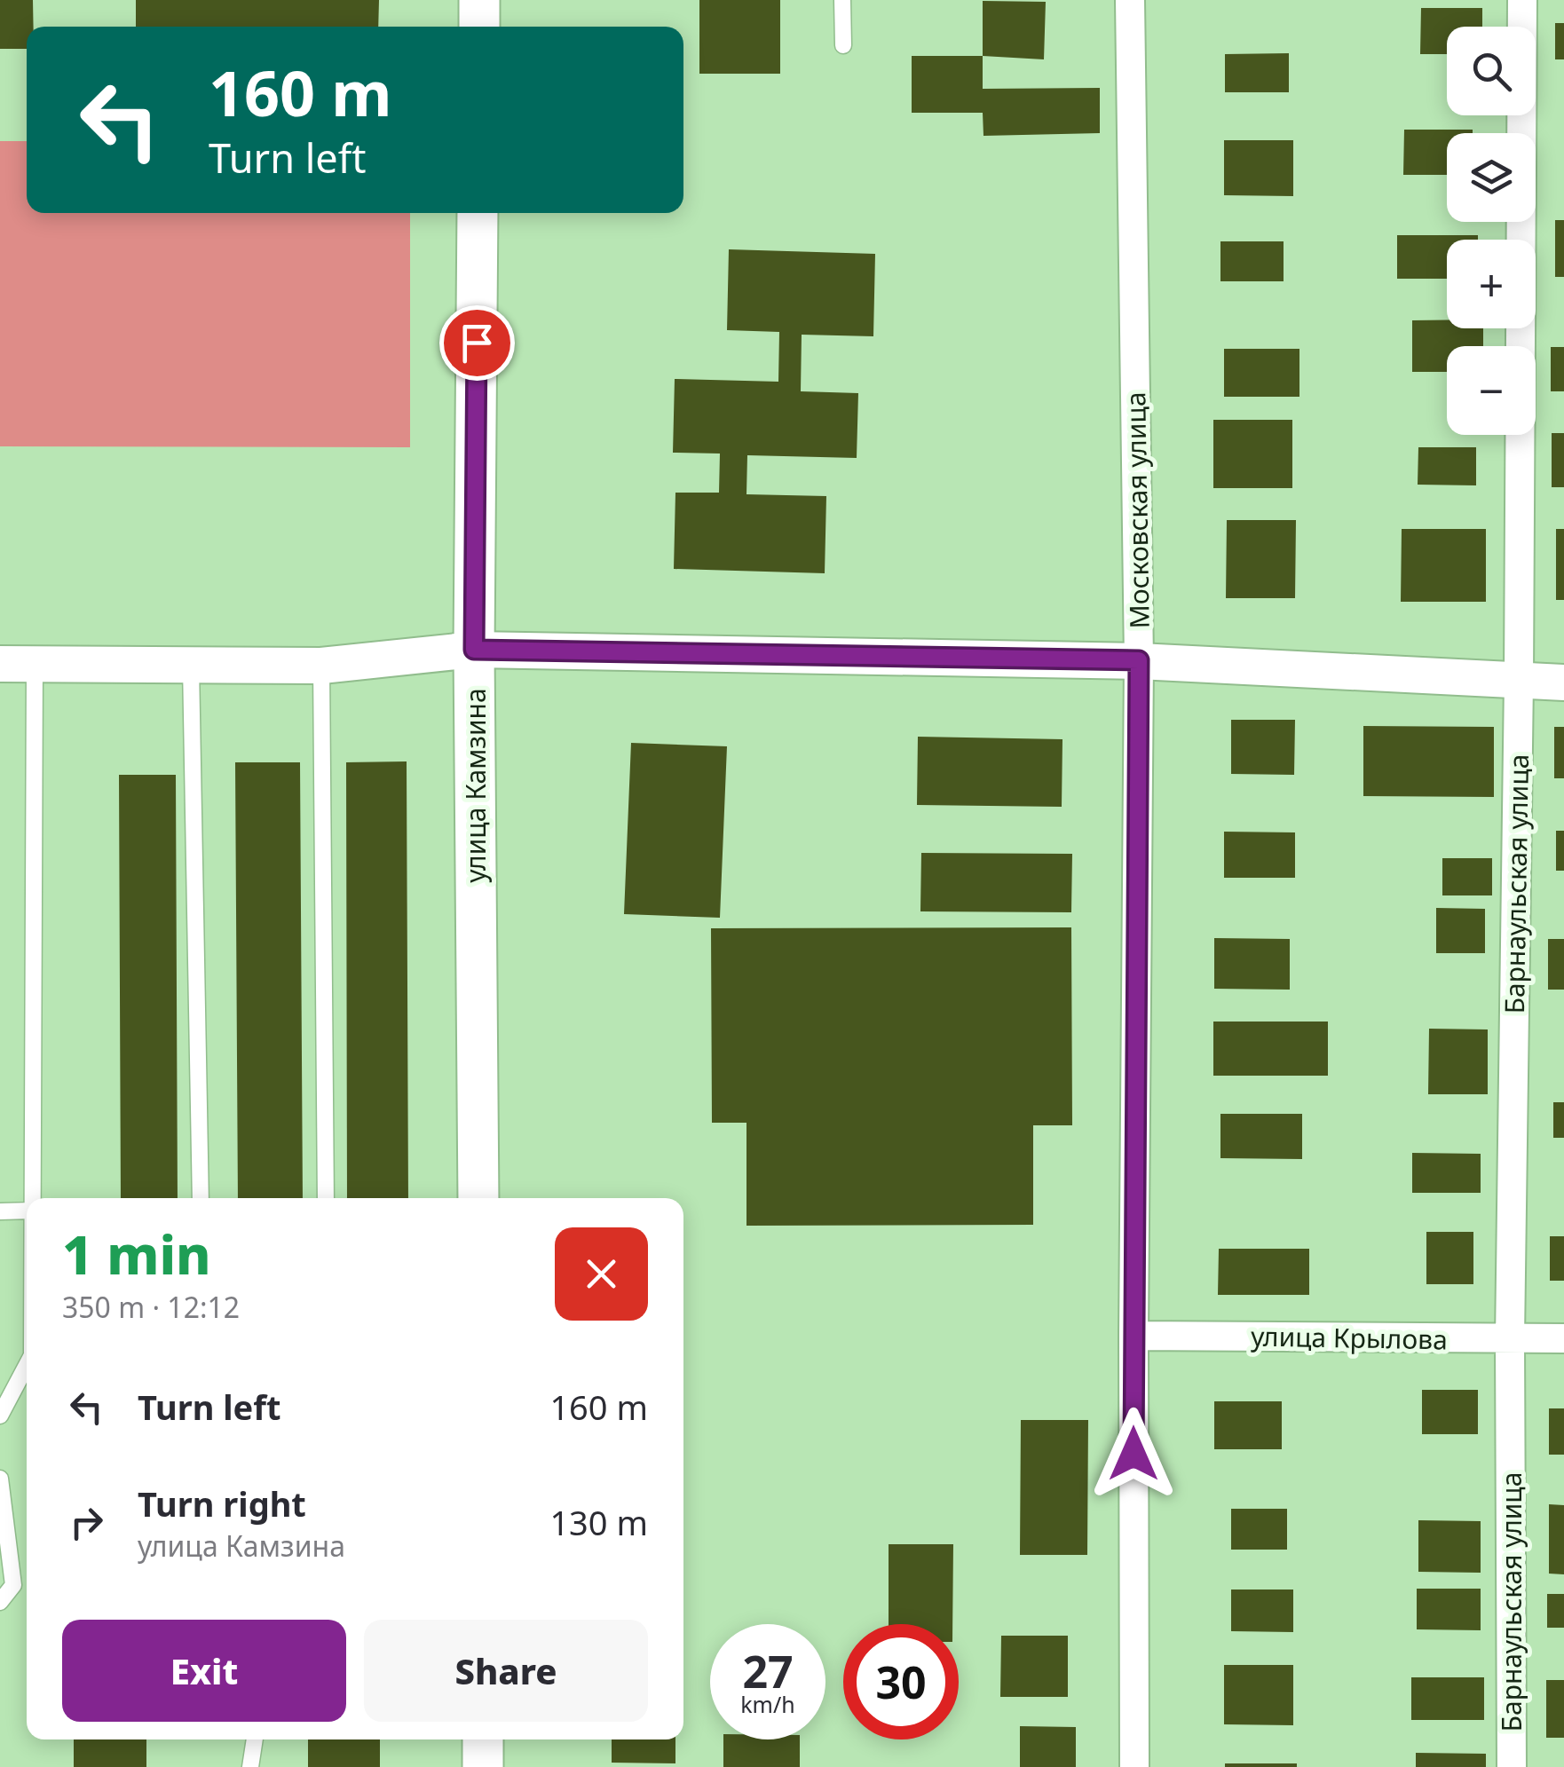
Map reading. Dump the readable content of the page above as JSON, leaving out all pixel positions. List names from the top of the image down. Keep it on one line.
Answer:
{"streets":{"main road":["улица Камзина"],"street":["Московская улица","Барнаульская улица","улица Крылова"]},"crossings":[["Московская улица","улица Крылова"],["Барнаульская улица","улица Крылова"]],"page":{"map_buttons":["+","−"],"turn":["160 m","Turn left"],"heading":["1 min","350 m · 12:12"],"list":[{"name":"Turn left","value":"160 m"},{"name":"Turn right","note":"улица Камзина","value":"130 m"}],"buttons":["Exit","Share"],"speed":"27 km/h","limit":"30"}}
